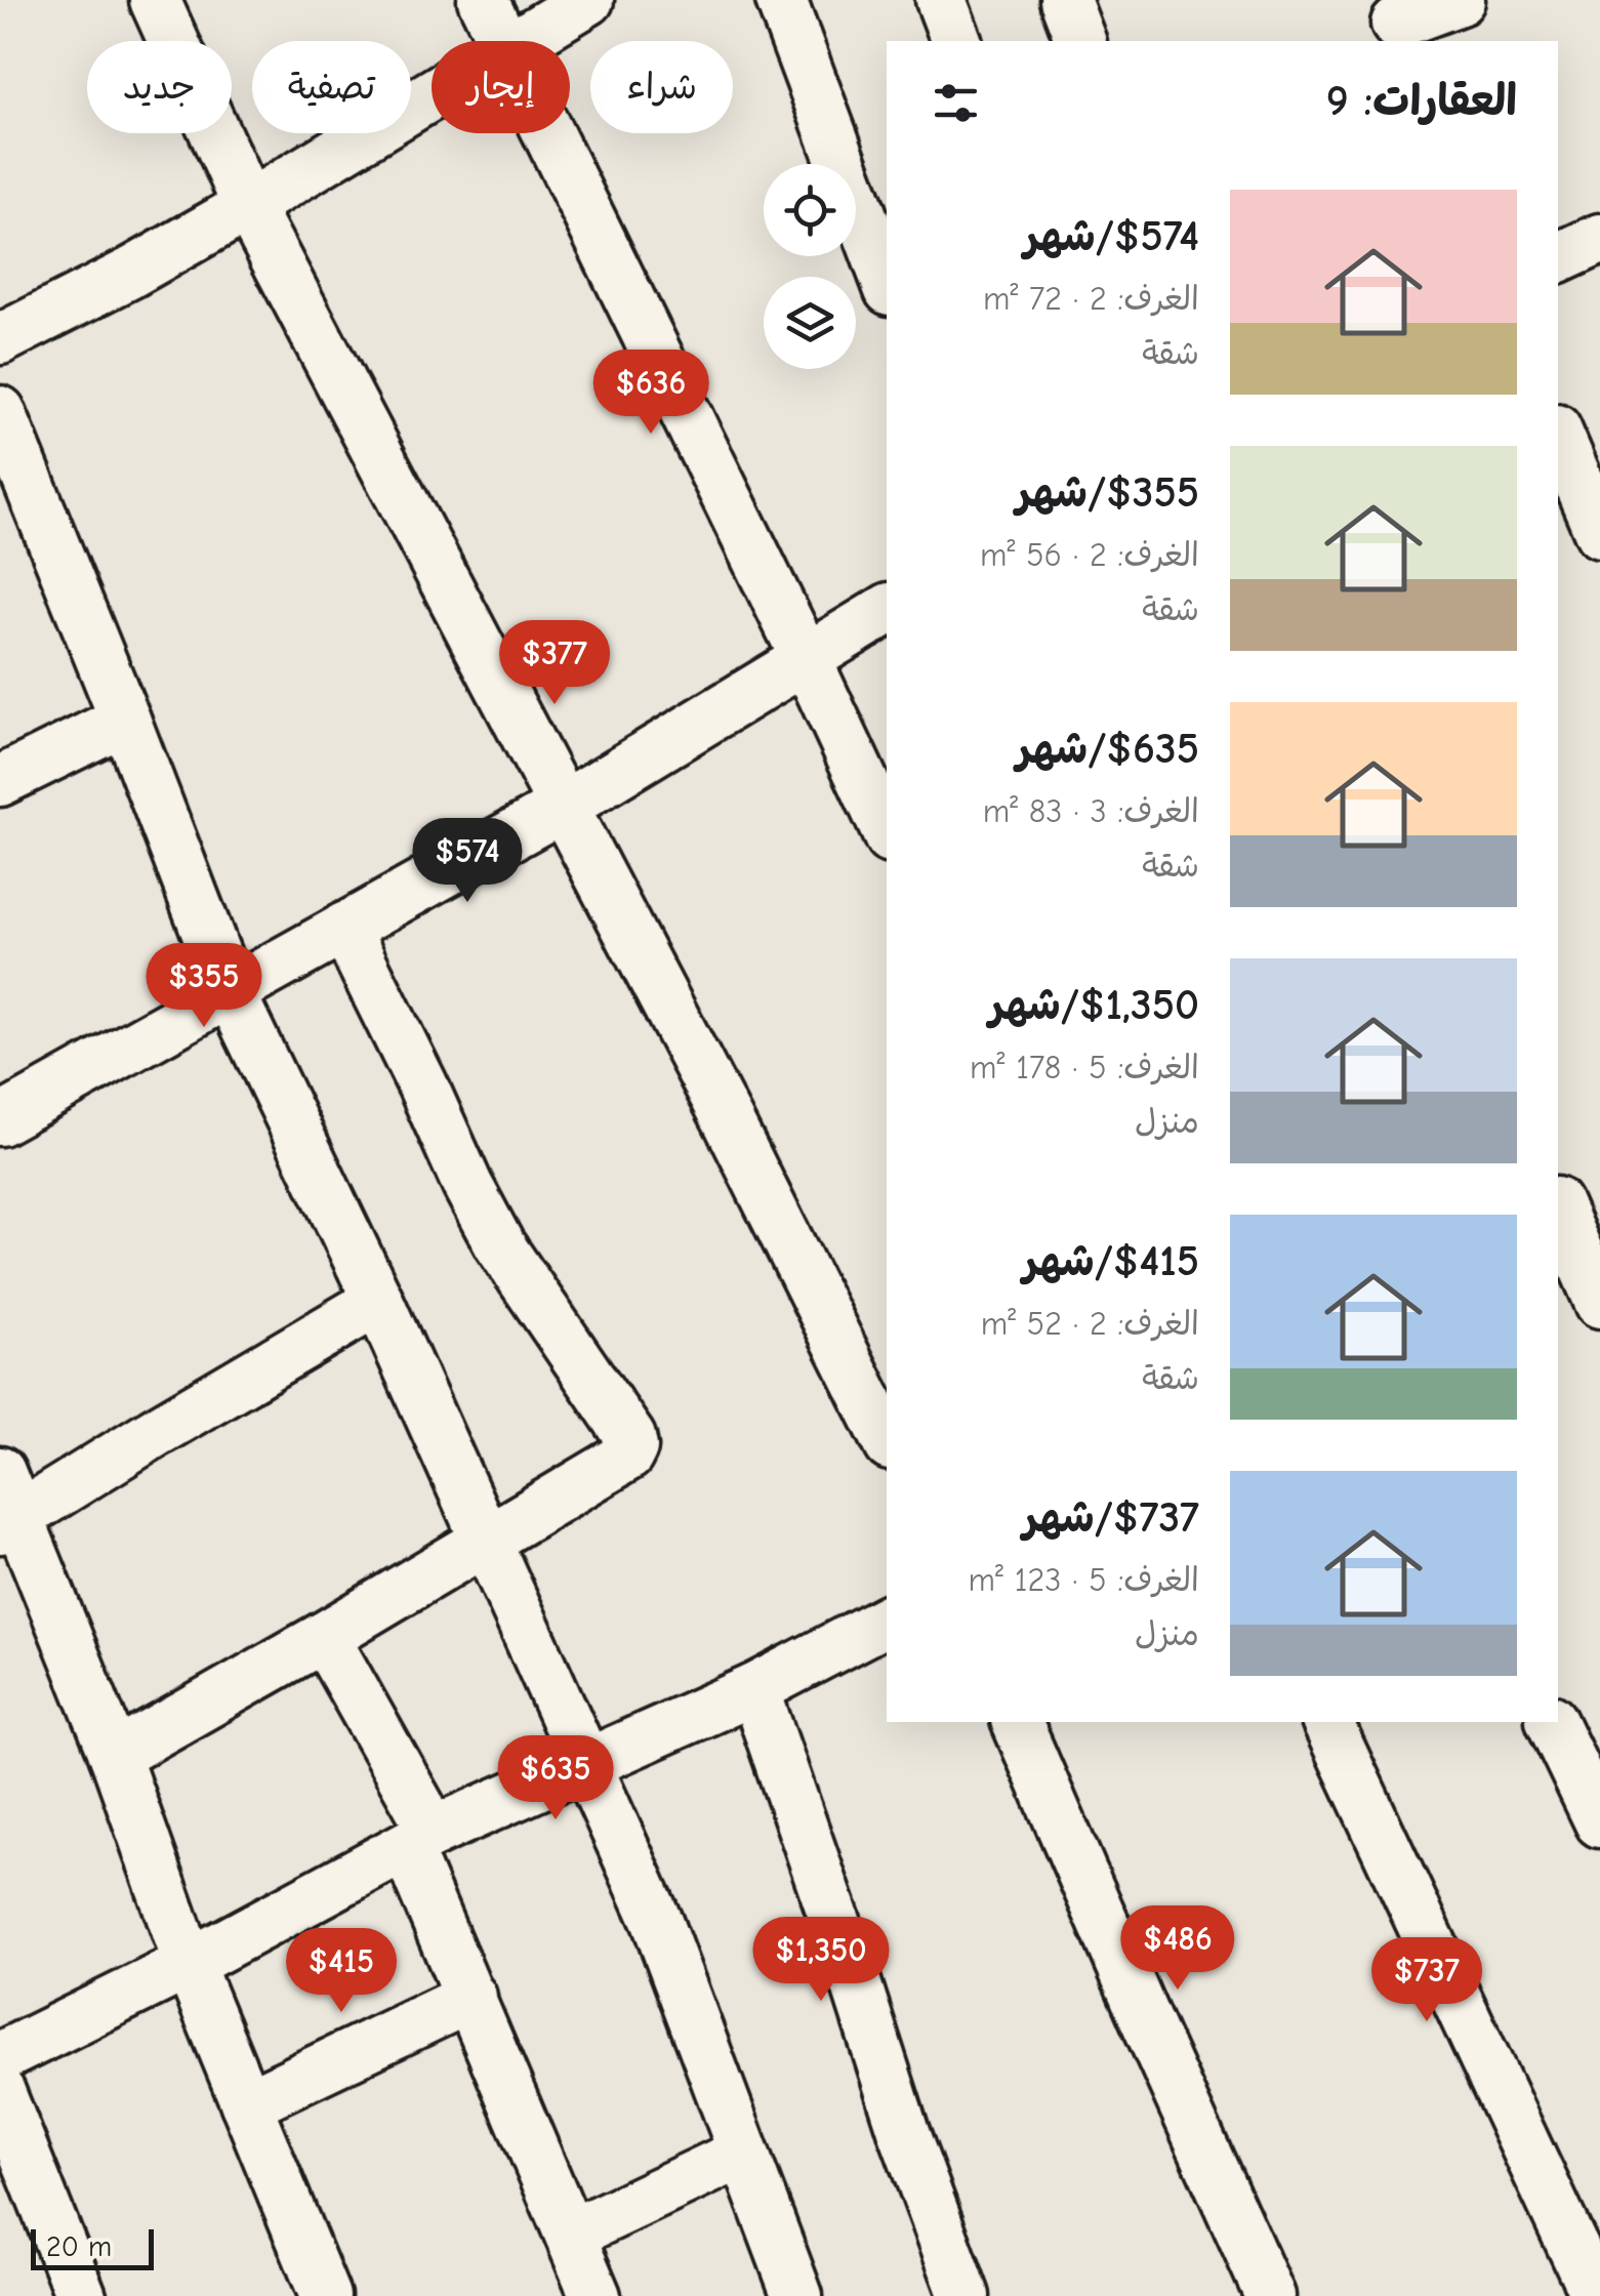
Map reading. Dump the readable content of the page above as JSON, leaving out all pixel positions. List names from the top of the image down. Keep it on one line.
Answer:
{"scale_bar":"20 m","page":{"chip":["شراء","إيجار","تصفية","جديد"],"heading":"العقارات: 9","list":[{"name":"$574/شهر","note":"الغرف: 2 · 72 m² · شقة"},{"name":"$355/شهر","note":"الغرف: 2 · 56 m² · شقة"},{"name":"$635/شهر","note":"الغرف: 3 · 83 m² · شقة"},{"name":"$1,350/شهر","note":"الغرف: 5 · 178 m² · منزل"},{"name":"$415/شهر","note":"الغرف: 2 · 52 m² · شقة"},{"name":"$737/شهر","note":"الغرف: 5 · 123 m² · منزل"}],"price":["$636","$377","$574","$355","$635","$486","$1,350","$415","$737"],"scale":"20 m"}}
